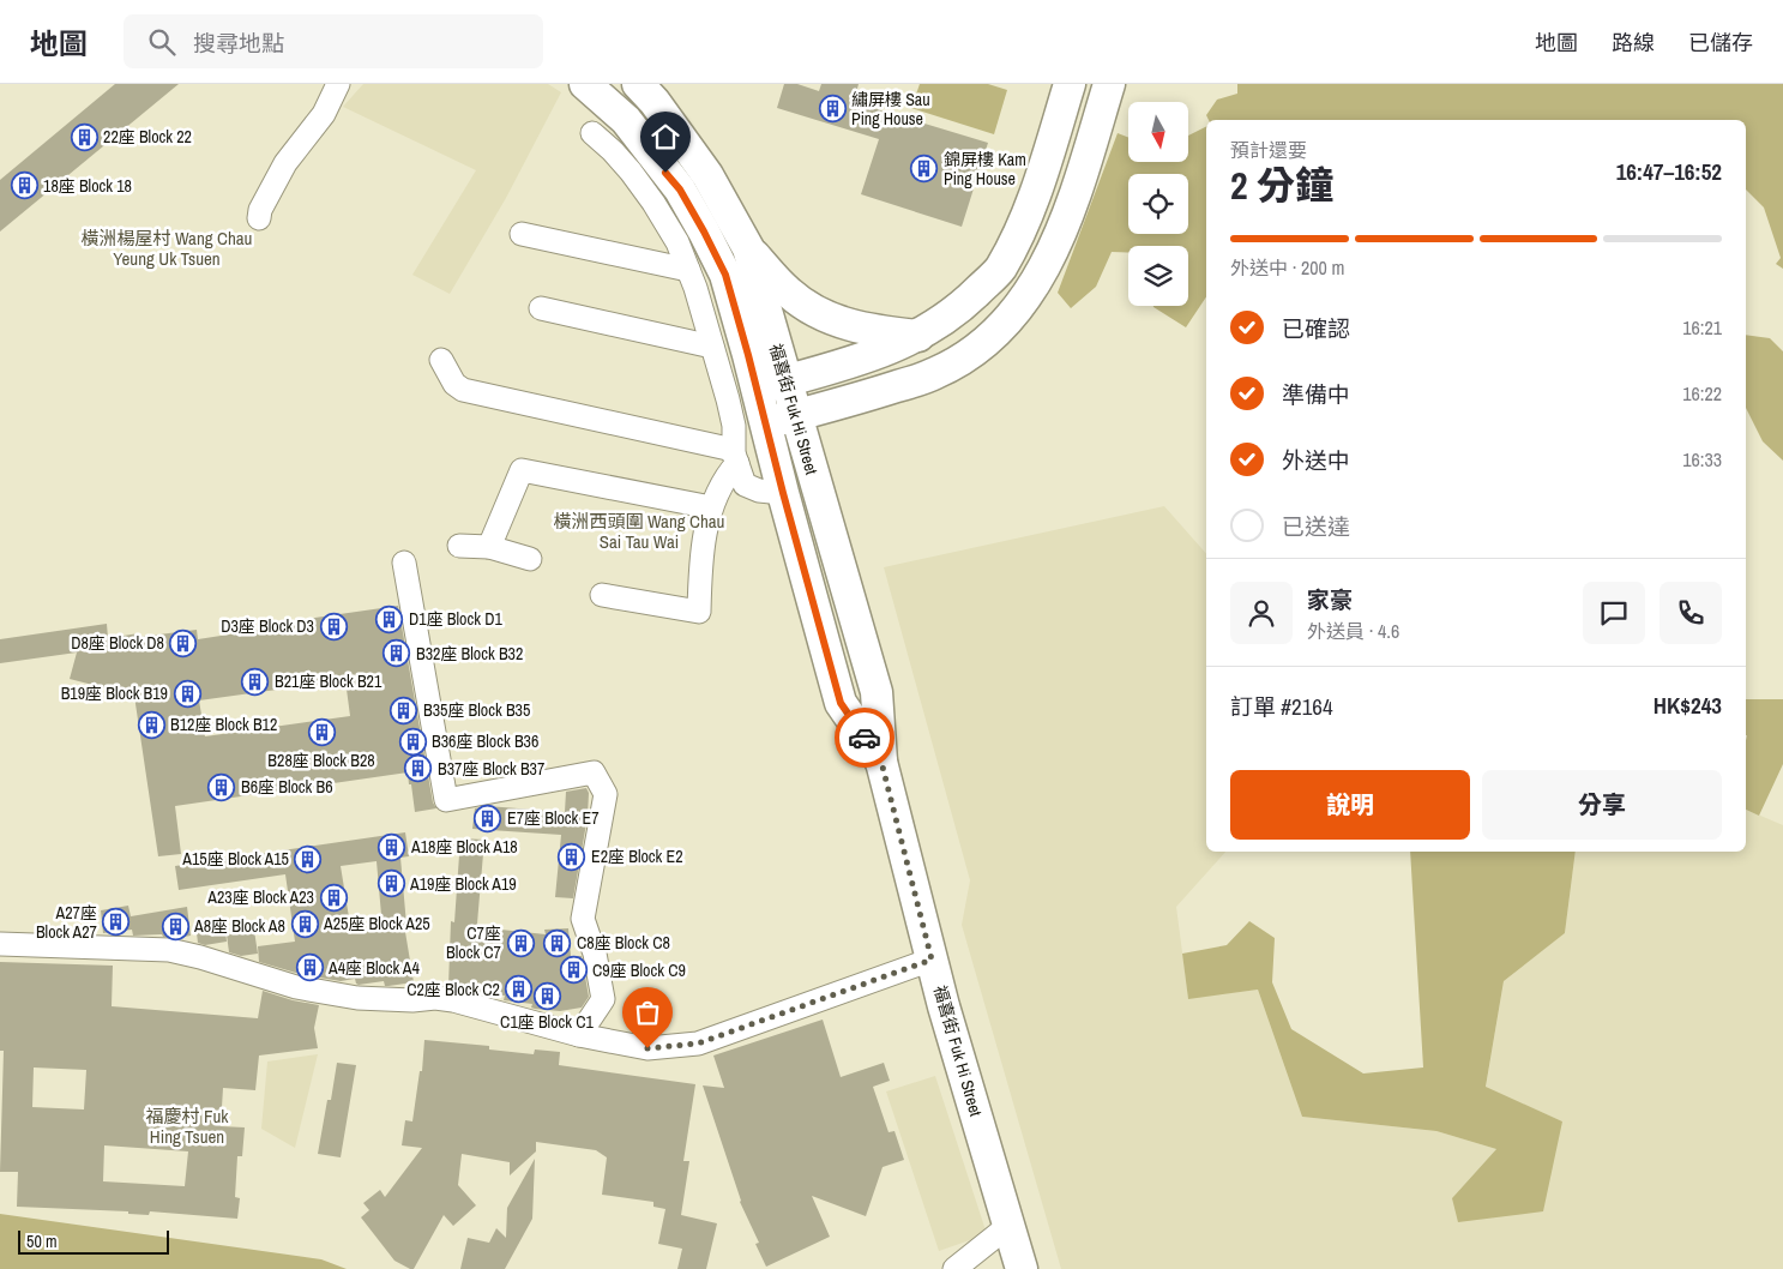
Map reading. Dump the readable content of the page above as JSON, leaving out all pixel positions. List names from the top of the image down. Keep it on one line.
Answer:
{"streets":{"main road":["福喜街 Fuk Hi Street"]},"districts":["橫洲楊屋村 Wang Chau Yeung Uk Tsuen","橫洲西頭圍 Wang Chau Sai Tau Wai","福慶村 Fuk Hing Tsuen"],"places":{"building":["繡屏樓 Sau Ping House","22座 Block 22","錦屏樓 Kam Ping House","18座 Block 18","D1座 Block D1","D3座 Block D3","D8座 Block D8","B32座 Block B32","B21座 Block B21","B19座 Block B19","B35座 Block B35","B12座 Block B12","B28座 Block B28","B36座 Block B36","B37座 Block B37","B6座 Block B6","E7座 Block E7","A18座 Block A18","E2座 Block E2","A15座 Block A15","A19座 Block A19","A23座 Block A23","A27座 Block A27","A25座 Block A25","A8座 Block A8","C7座 Block C7","C8座 Block C8","A4座 Block A4","C9座 Block C9","C2座 Block C2","C1座 Block C1"]},"scale_bar":"50 m","north":"bottom","page":{"header":"地圖","search":"搜尋地點","nav":["地圖","路線","已儲存"],"heading":["2 分鐘","預計還要","16:47–16:52"],"panel":["家豪","外送員 · 4.6","訂單 #2164","HK$243"],"bar":"外送中 · 200 m","list":[["已確認","16:21"],["準備中","16:22"],["外送中","16:33"],"已送達"],"buttons":["說明","分享"],"scale":"50 m"}}
